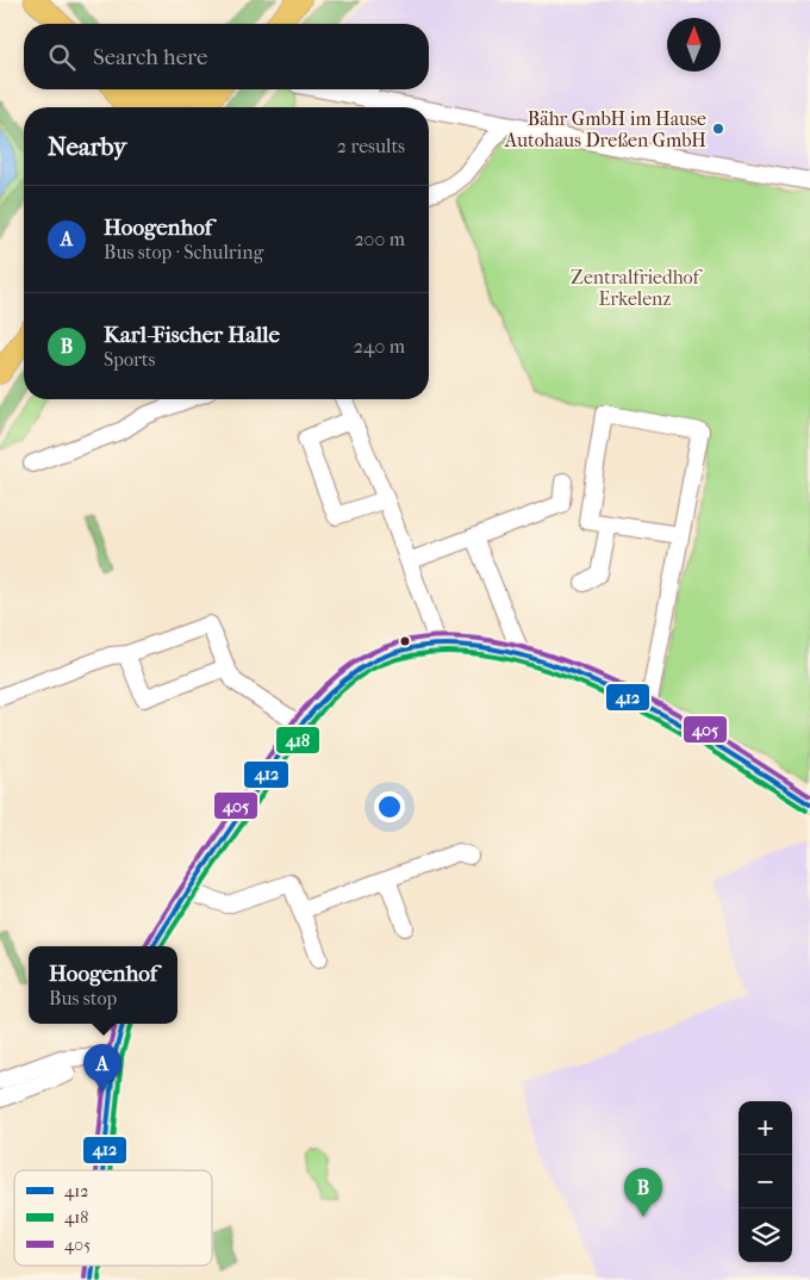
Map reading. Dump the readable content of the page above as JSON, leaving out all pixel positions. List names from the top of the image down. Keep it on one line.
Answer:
{"parks":["Zentralfriedhof Erkelenz"],"places":["Bähr GmbH im Hause Autohaus Dreßen GmbH"],"lines":["transit line 405","transit line 412","transit line 418"],"legend":["412","418","405"],"north":"top","page":{"search":"Search here","heading":["Nearby","2 results"],"list":[{"mark":"A","name":"Hoogenhof","note":"Bus stop · Schulring","value":"200 m"},{"mark":"B","name":"Karl-Fischer Halle","note":"Sports","value":"240 m"}],"popup":["Hoogenhof","Bus stop"],"pins":["A","B"],"map_buttons":["+","−"]}}
